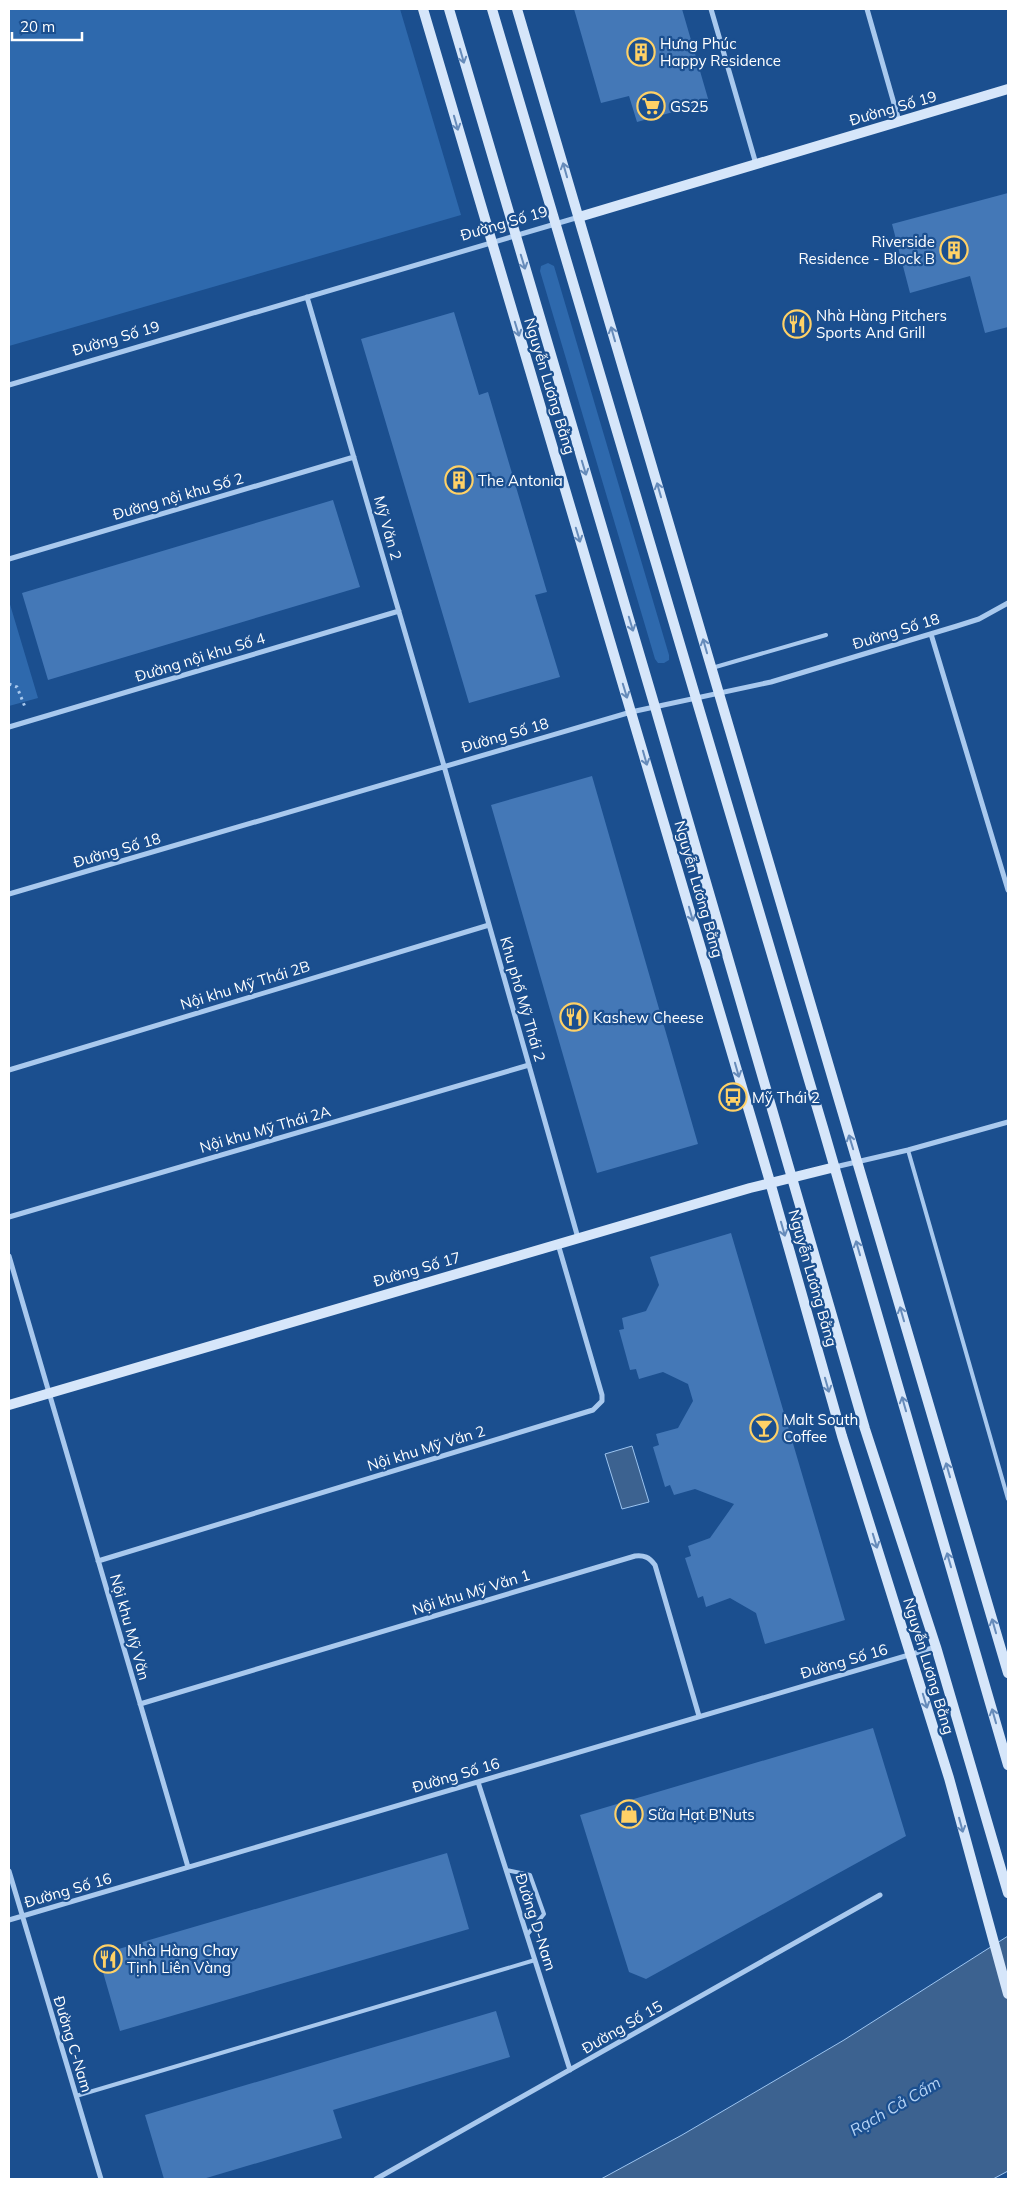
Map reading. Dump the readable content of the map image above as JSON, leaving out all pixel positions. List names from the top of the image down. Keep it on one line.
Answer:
{"streets":{"main road":["Đường Số 19","Nguyễn Lương Bằng","Đường Số 17"],"street":["Đường nội khu Số 2","Mỹ Văn 2","Đường Số 18","Đường nội khu Số 4","Nội khu Mỹ Thái 2B","Khu phố Mỹ Thái 2","Nội khu Mỹ Thái 2A","Nội khu Mỹ Văn 2","Nội khu Mỹ Văn 1","Nội khu Mỹ Văn","Đường Số 16","Đường D-Nam","Đường Số 15","Đường C-Nam"]},"crossings":[["Đường Số 19","Nguyễn Lương Bằng"],["Đường Số 19","Mỹ Văn 2"],["Nguyễn Lương Bằng","Đường Số 18"],["Nguyễn Lương Bằng","Đường Số 17"],["Nguyễn Lương Bằng","Đường Số 16"],["Đường nội khu Số 2","Mỹ Văn 2"],["Mỹ Văn 2","Đường Số 18"],["Mỹ Văn 2","Đường nội khu Số 4"],["Mỹ Văn 2","Khu phố Mỹ Thái 2"],["Đường Số 18","Khu phố Mỹ Thái 2"],["Nội khu Mỹ Thái 2B","Khu phố Mỹ Thái 2"],["Khu phố Mỹ Thái 2","Nội khu Mỹ Thái 2A"],["Khu phố Mỹ Thái 2","Đường Số 17"],["Đường Số 17","Nội khu Mỹ Văn 2"],["Đường Số 17","Nội khu Mỹ Văn"],["Nội khu Mỹ Văn 2","Nội khu Mỹ Văn"],["Nội khu Mỹ Văn 1","Nội khu Mỹ Văn"],["Nội khu Mỹ Văn 1","Đường Số 16"],["Nội khu Mỹ Văn","Đường Số 16"],["Đường Số 16","Đường D-Nam"],["Đường Số 16","Đường C-Nam"],["Đường D-Nam","Đường Số 15"]],"water":["Rạch Cả Cấm"],"places":{"building":["Hưng Phúc Happy Residence","Riverside Residence - Block B","The Antonia"],"supermarket":["GS25"],"restaurant":["Nhà Hàng Pitchers Sports And Grill","Kashew Cheese","Nhà Hàng Chay Tịnh Liên Vàng"],"bus stop":["Mỹ Thái 2"],"bar":["Malt South Coffee"],"shop":["Sữa Hạt B'Nuts"]},"scale_bar":"20 m"}
